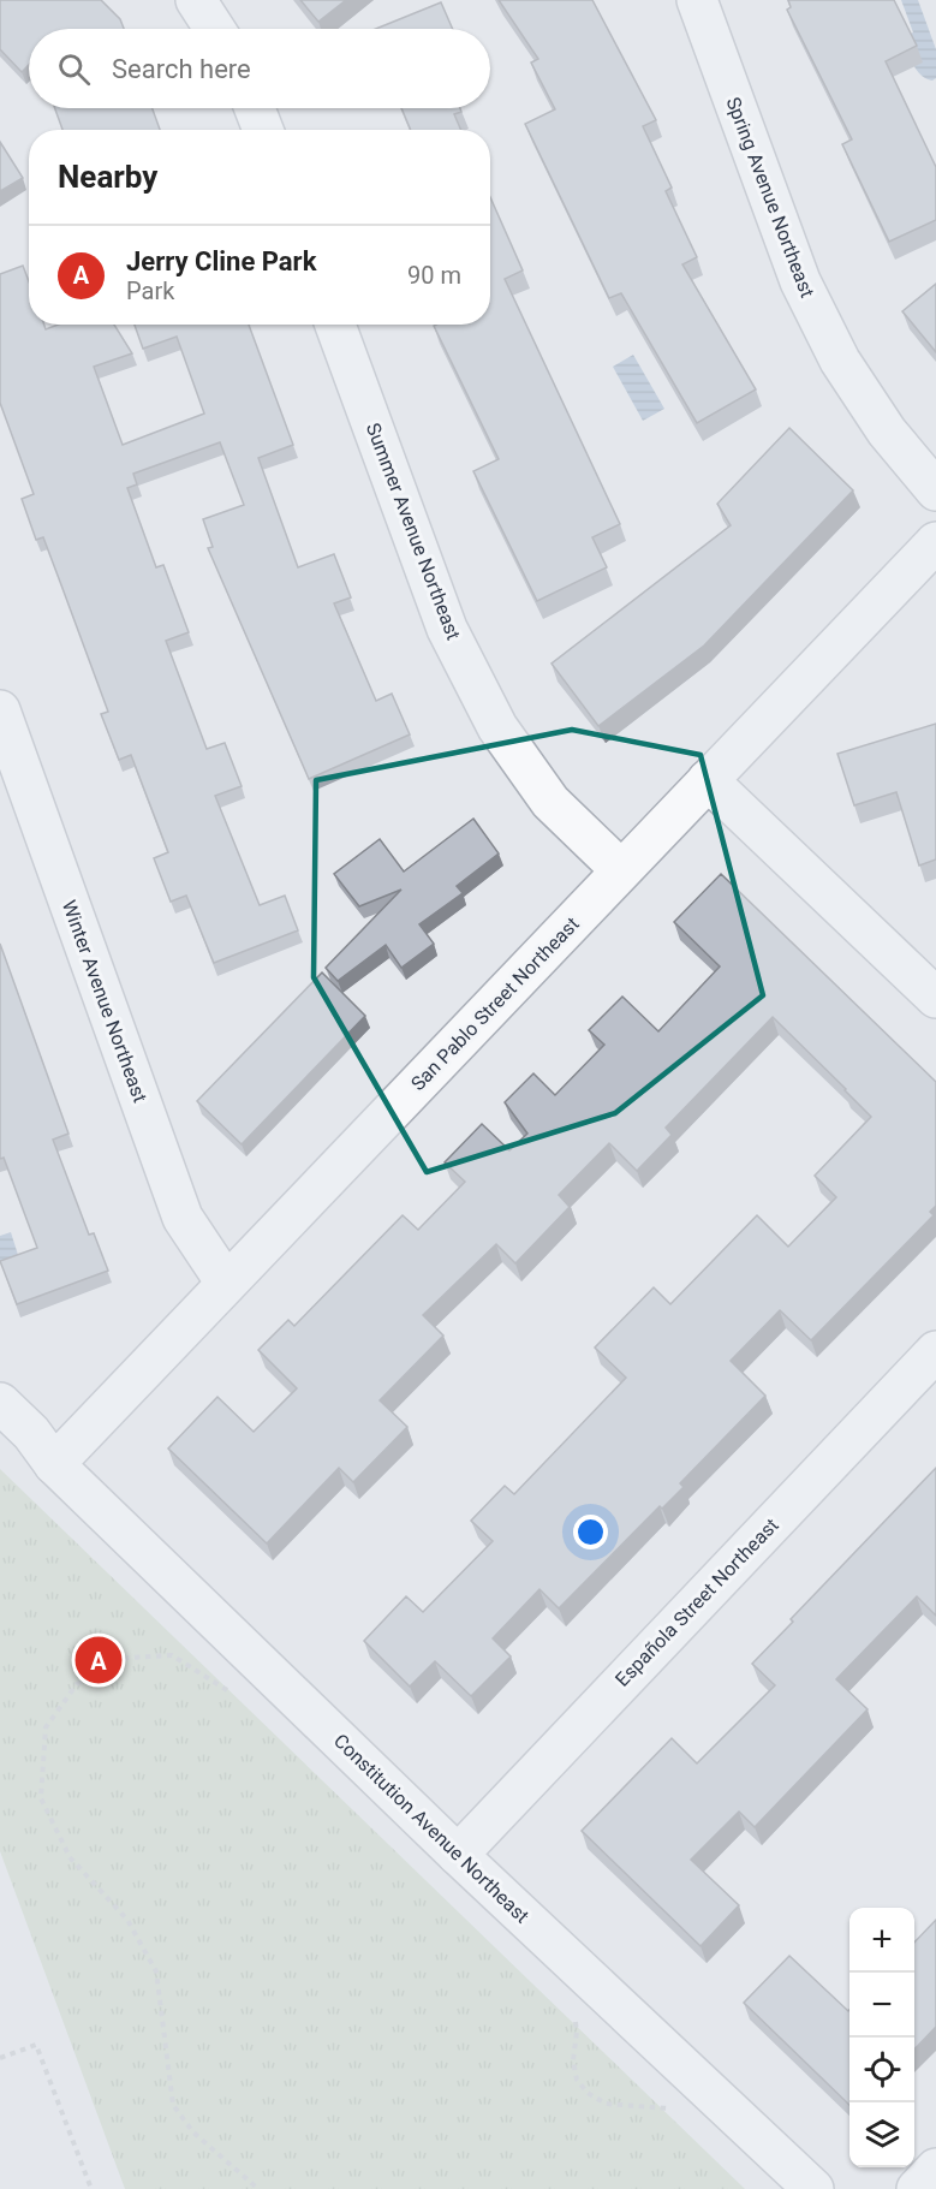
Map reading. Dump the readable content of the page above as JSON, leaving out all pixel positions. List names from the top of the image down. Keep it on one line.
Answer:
{"streets":{"street":["Spring Avenue Northeast","Summer Avenue Northeast","Winter Avenue Northeast","San Pablo Street Northeast","Española Street Northeast","Constitution Avenue Northeast"]},"crossings":[["Summer Avenue Northeast","San Pablo Street Northeast"],["Winter Avenue Northeast","San Pablo Street Northeast"],["San Pablo Street Northeast","Constitution Avenue Northeast"],["Española Street Northeast","Constitution Avenue Northeast"]],"page":{"search":"Search here","heading":"Nearby","list":[{"mark":"A","name":"Jerry Cline Park","note":"Park","value":"90 m"}],"pins":"A","map_buttons":["+","−"]}}
